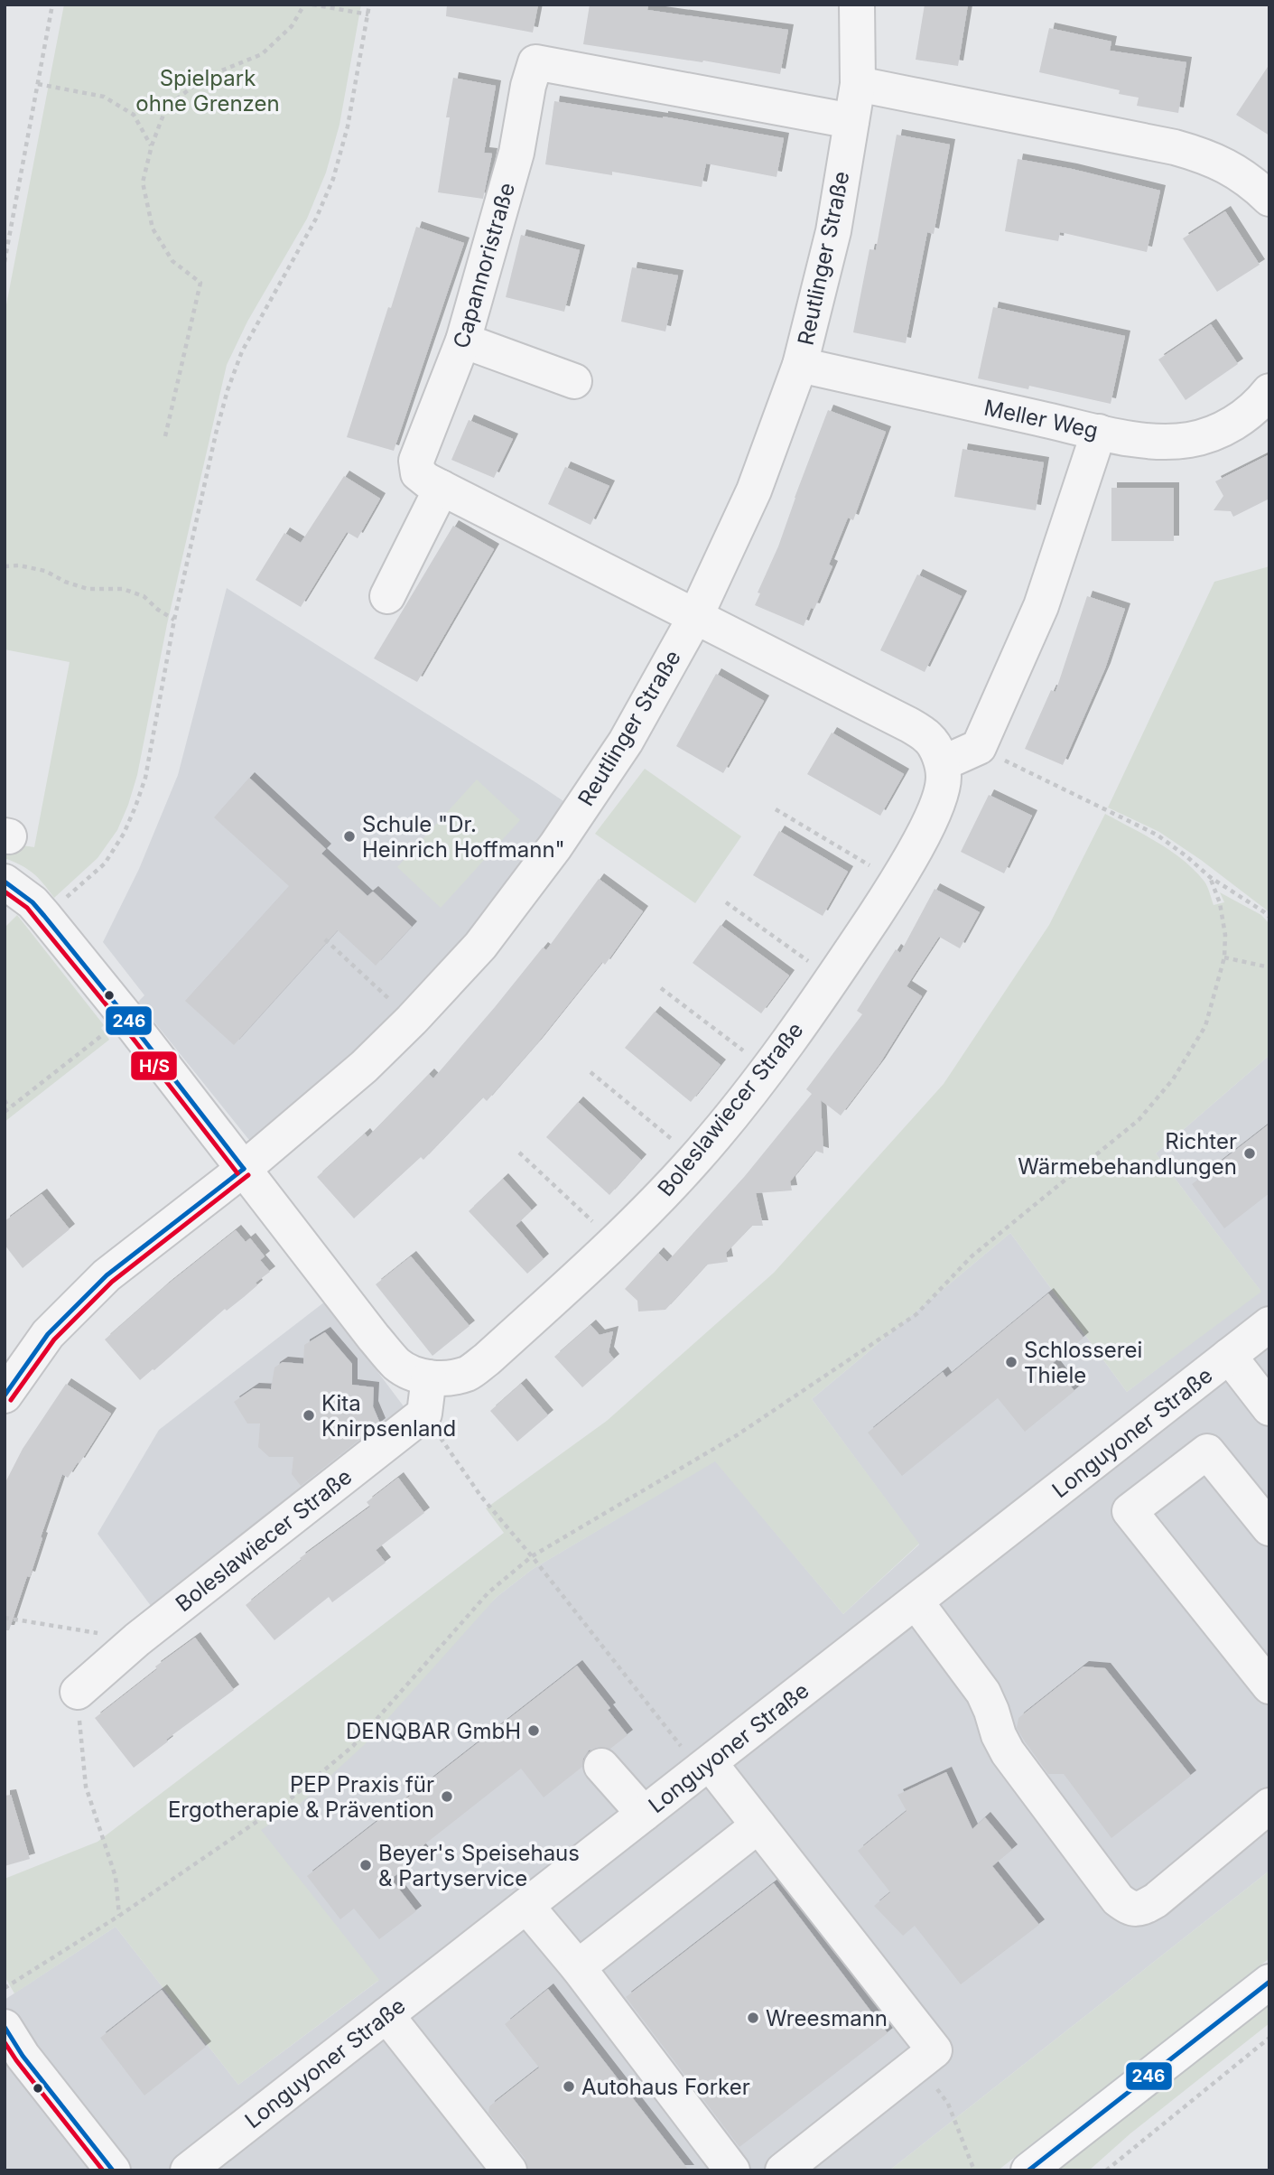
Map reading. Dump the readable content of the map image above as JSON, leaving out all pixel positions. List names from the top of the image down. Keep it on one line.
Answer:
{"streets":{"street":["Reutlinger Straße","Capannoristraße","Meller Weg","Boleslawiecer Straße","Longuyoner Straße"]},"crossings":[["Reutlinger Straße","Capannoristraße"],["Reutlinger Straße","Meller Weg"],["Reutlinger Straße","Boleslawiecer Straße"]],"parks":["Spielpark ohne Grenzen"],"places":["Schule \"Dr. Heinrich Hoffmann\"","Richter Wärmebehandlungen","Schlosserei Thiele","Kita Knirpsenland","DENQBAR GmbH","PEP Praxis für Ergotherapie & Prävention","Beyer's Speisehaus & Partyservice","Wreesmann","Autohaus Forker"],"lines":["transit line 246","transit line H/S"]}
